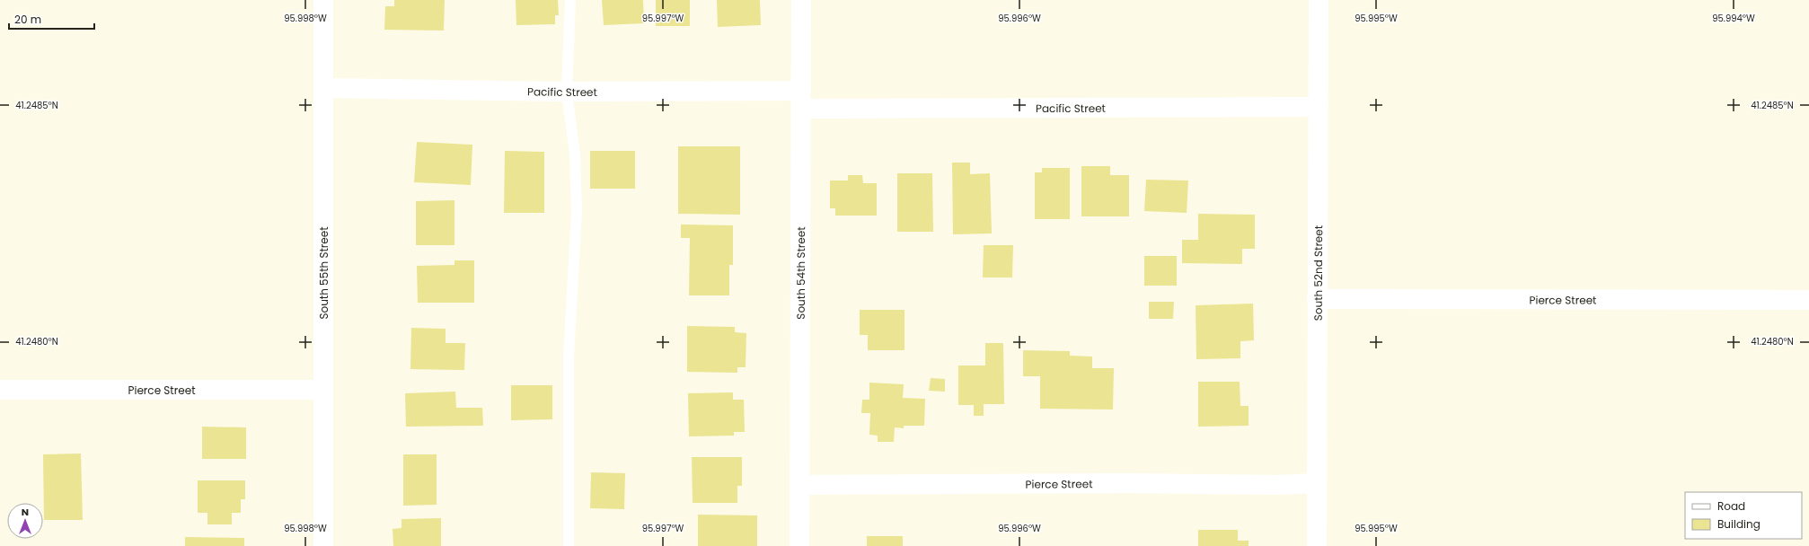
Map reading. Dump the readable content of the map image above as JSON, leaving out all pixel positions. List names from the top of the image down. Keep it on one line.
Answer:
{"streets":{"street":["Pacific Street","South 55th Street","South 54th Street","South 52nd Street","Pierce Street"]},"crossings":[["Pacific Street","South 55th Street"],["Pacific Street","South 54th Street"],["Pacific Street","South 52nd Street"],["South 55th Street","Pierce Street"],["South 54th Street","Pierce Street"],["South 52nd Street","Pierce Street"]],"legend":["Road","Building"],"scale_bar":"20 m","north":"top","coordinates":["95.998°W","95.997°W","95.996°W","95.995°W","95.994°W","41.2485°N","41.2480°N"]}
